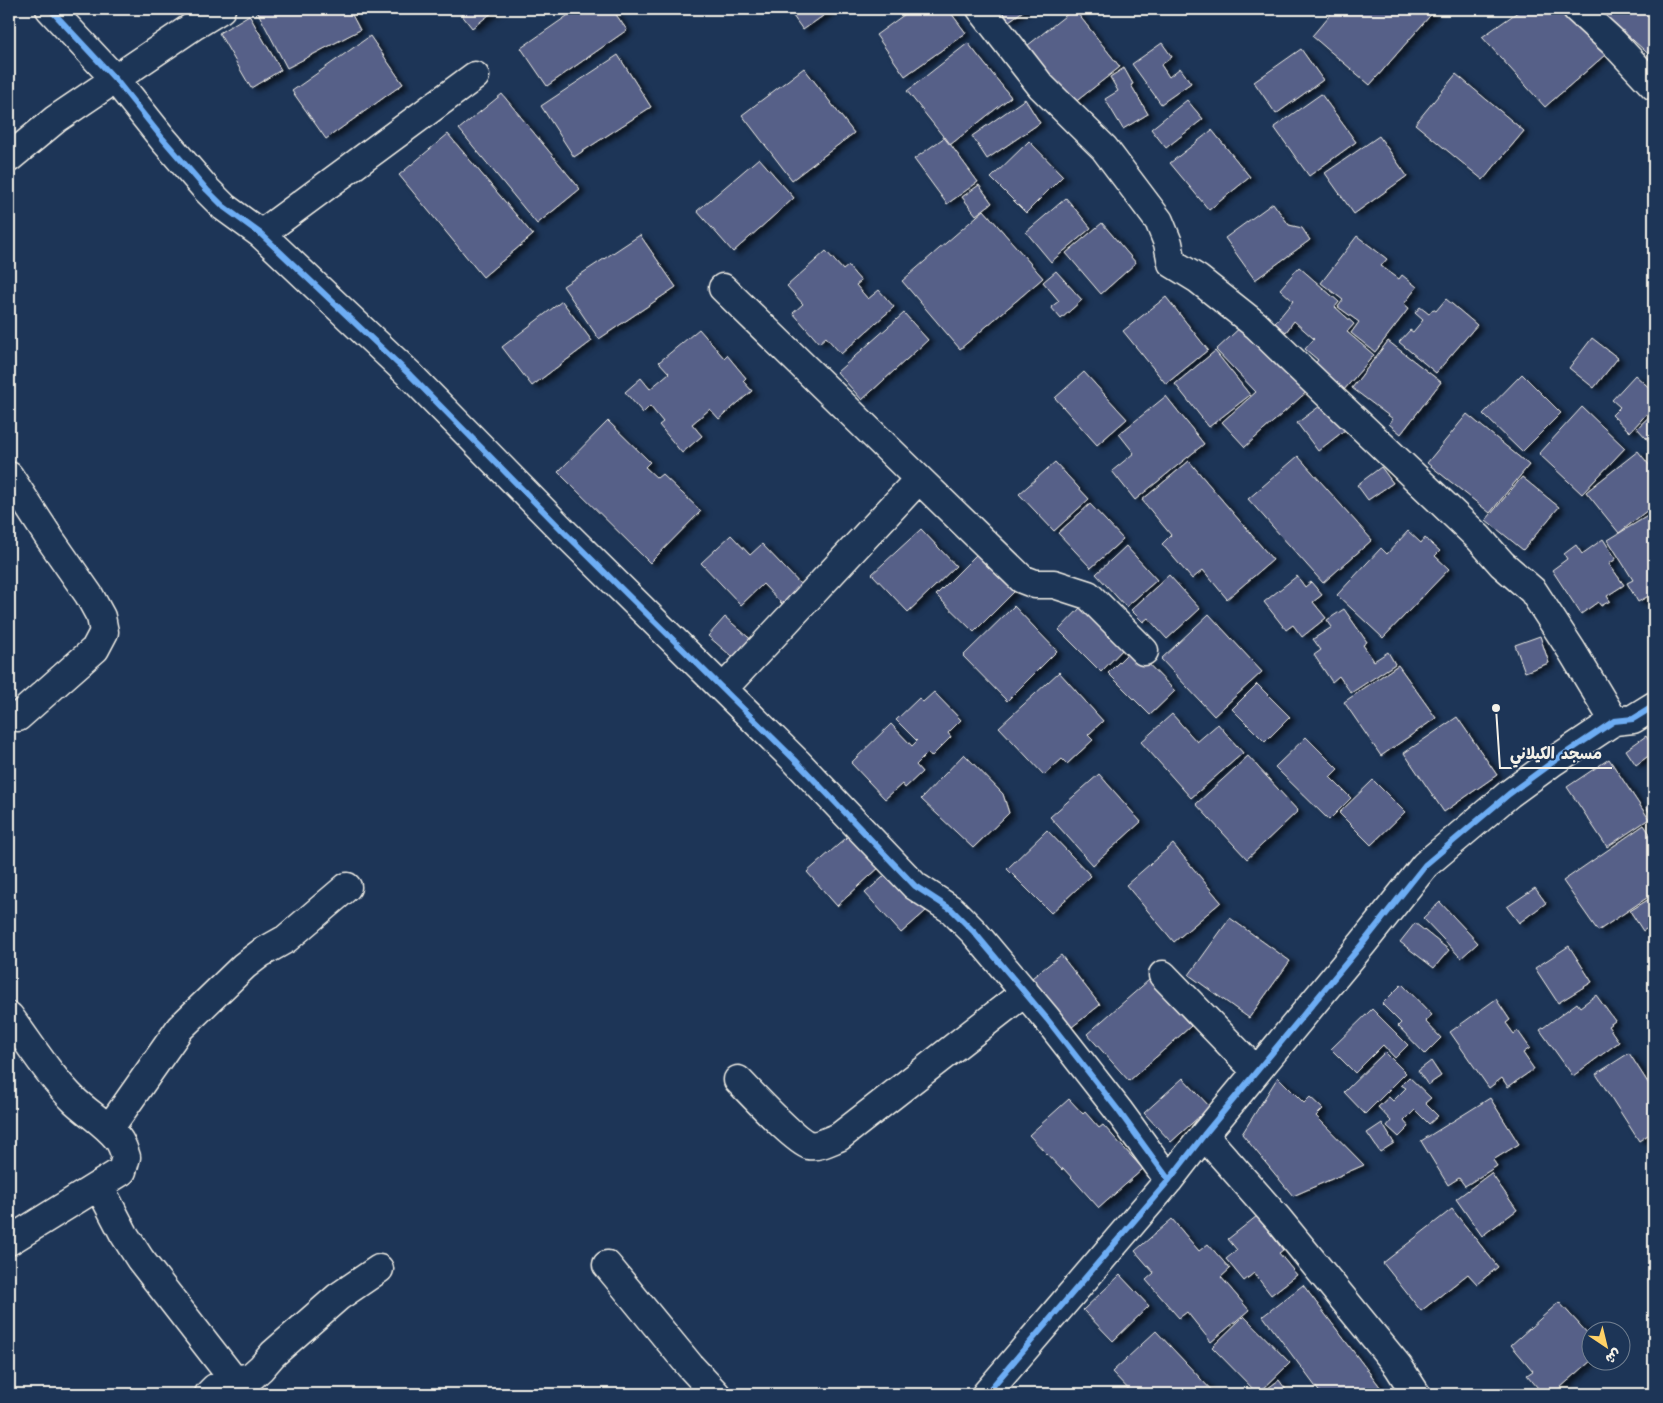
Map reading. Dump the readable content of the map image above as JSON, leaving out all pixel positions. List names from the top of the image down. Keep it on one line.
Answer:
{"places":["مسجد الكيلاني"],"north":"bottom right"}
